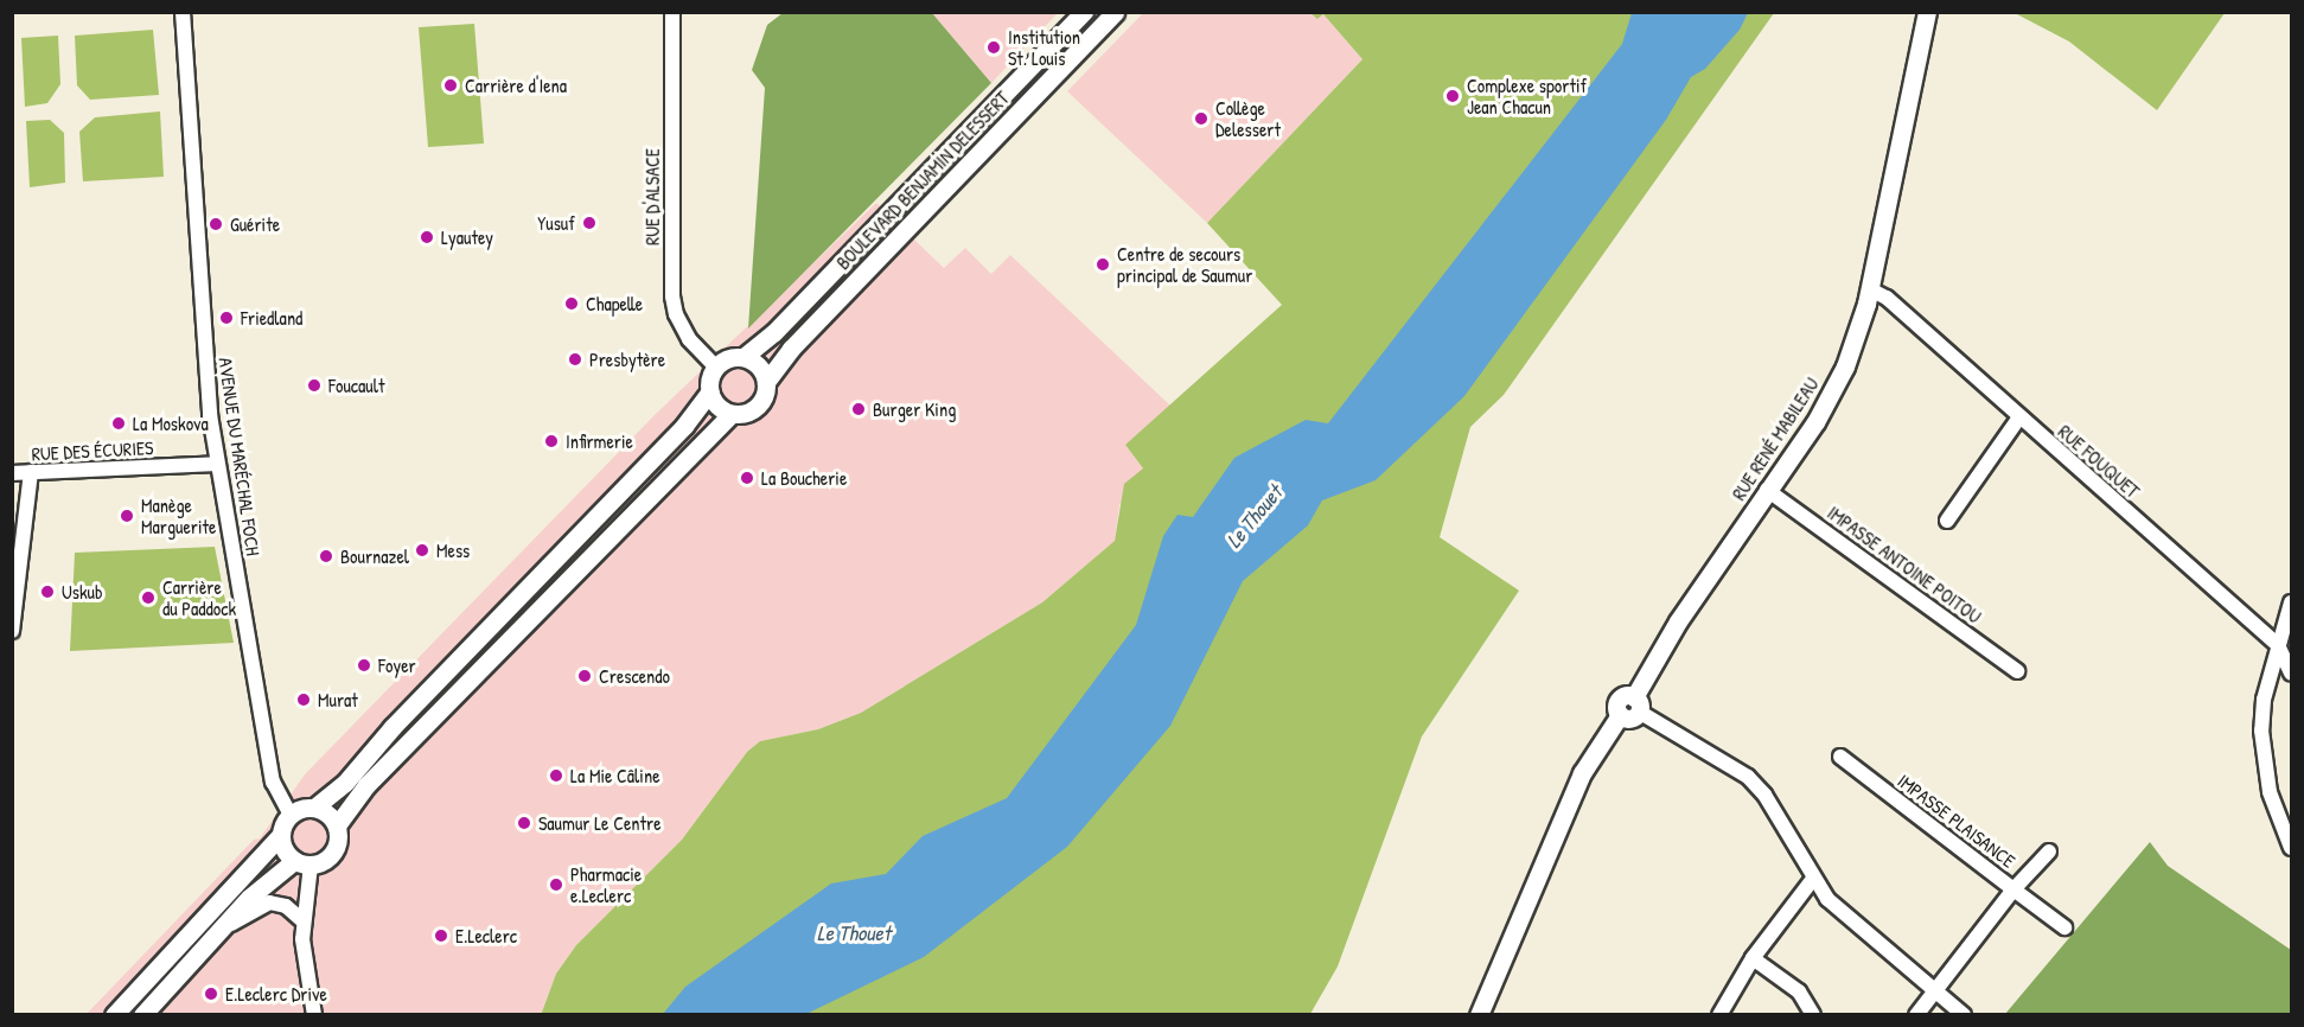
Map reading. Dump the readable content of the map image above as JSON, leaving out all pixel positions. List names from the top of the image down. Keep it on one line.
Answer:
{"streets":{"main road":["BOULEVARD BENJAMIN DELESSERT","RUE RENÉ MABILEAU"],"street":["RUE D'ALSACE","RUE DES ÉCURIES","AVENUE DU MARÉCHAL FOCH","RUE FOUQUET","IMPASSE ANTOINE POITOU","IMPASSE PLAISANCE"]},"crossings":[["BOULEVARD BENJAMIN DELESSERT","RUE D'ALSACE"],["RUE RENÉ MABILEAU","RUE FOUQUET"],["RUE RENÉ MABILEAU","IMPASSE ANTOINE POITOU"],["RUE DES ÉCURIES","AVENUE DU MARÉCHAL FOCH"]],"water":["Le Thouet"],"places":["Institution St. Louis","Carrière d'Iena","Complexe sportif Jean Chacun","Collège Delessert","Yusuf","Guérite","Lyautey","Centre de secours principal de Saumur","Chapelle","Friedland","Presbytère","Foucault","Burger King","La Moskova","Infirmerie","La Boucherie","Manège Marguerite","Mess","Bournazel","Uskub","Carrière du Paddock","Foyer","Crescendo","Murat","La Mie Câline","Saumur Le Centre","Pharmacie e.Leclerc","E.Leclerc","E.Leclerc Drive"]}
